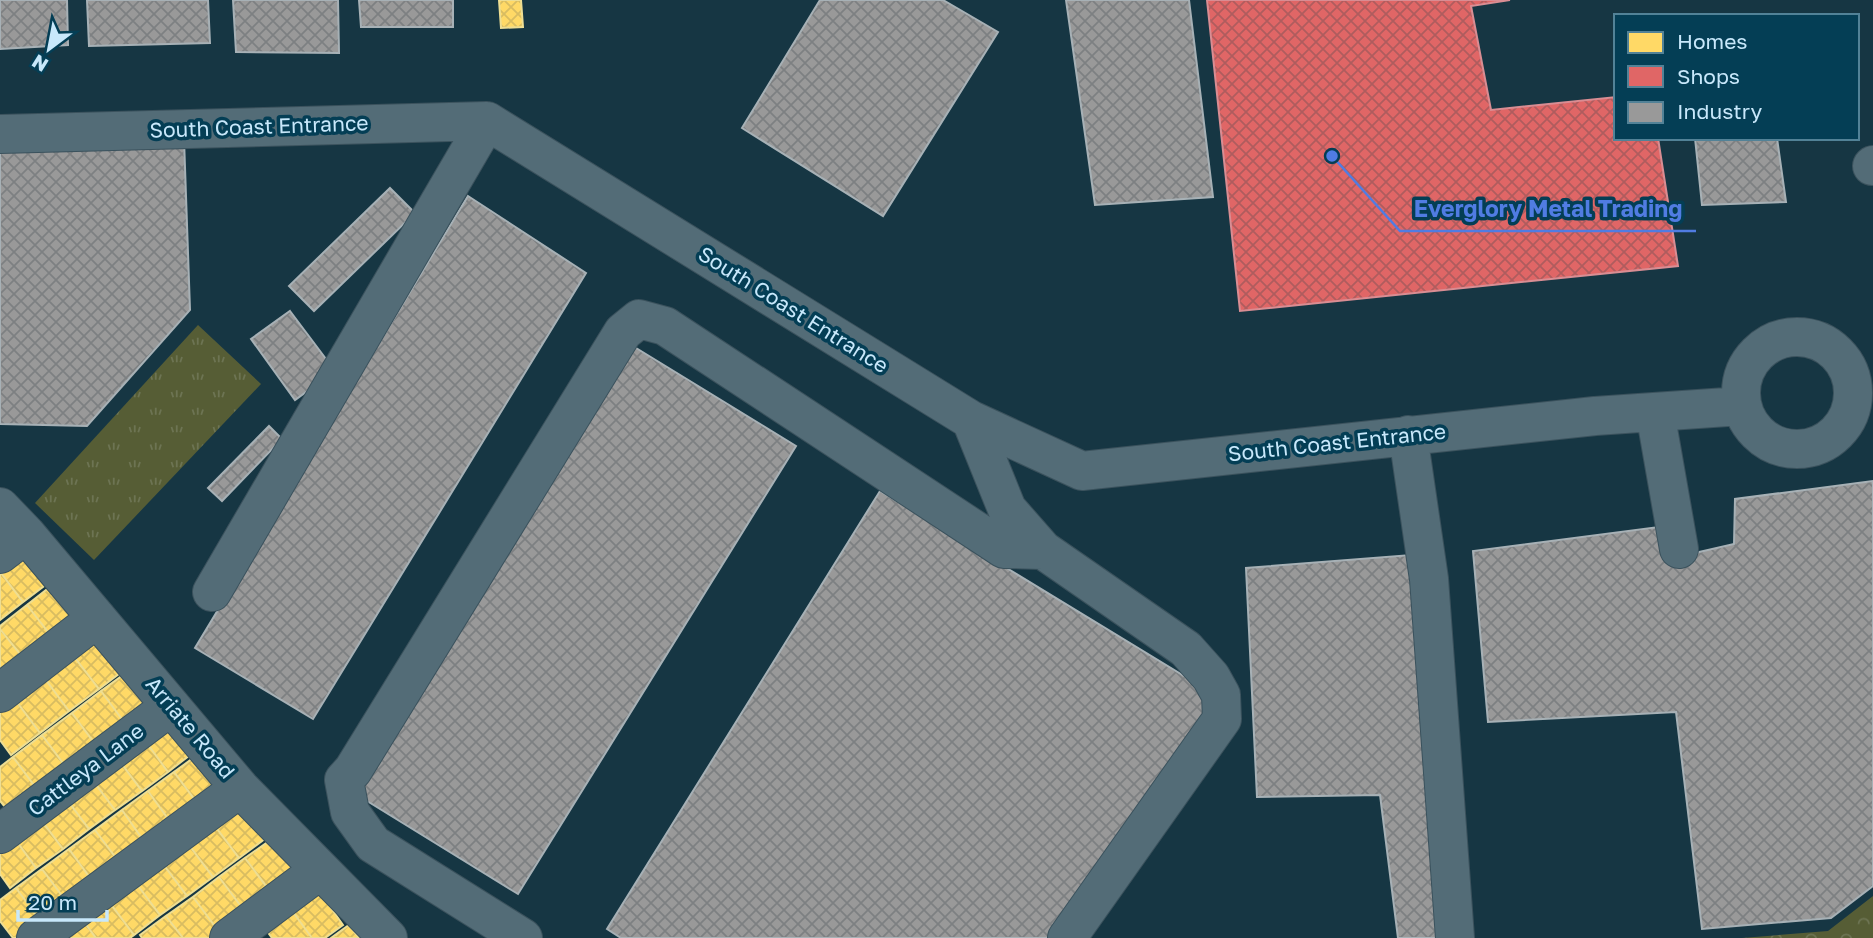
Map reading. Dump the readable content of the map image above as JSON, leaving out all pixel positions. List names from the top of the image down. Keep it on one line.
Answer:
{"streets":{"street":["South Coast Entrance","Arriate Road","Cattleya Lane"]},"crossings":[["Arriate Road","Cattleya Lane"]],"places":["Everglory Metal Trading"],"legend":["Homes","Shops","Industry"],"scale_bar":"20 m","north":"bottom left"}
